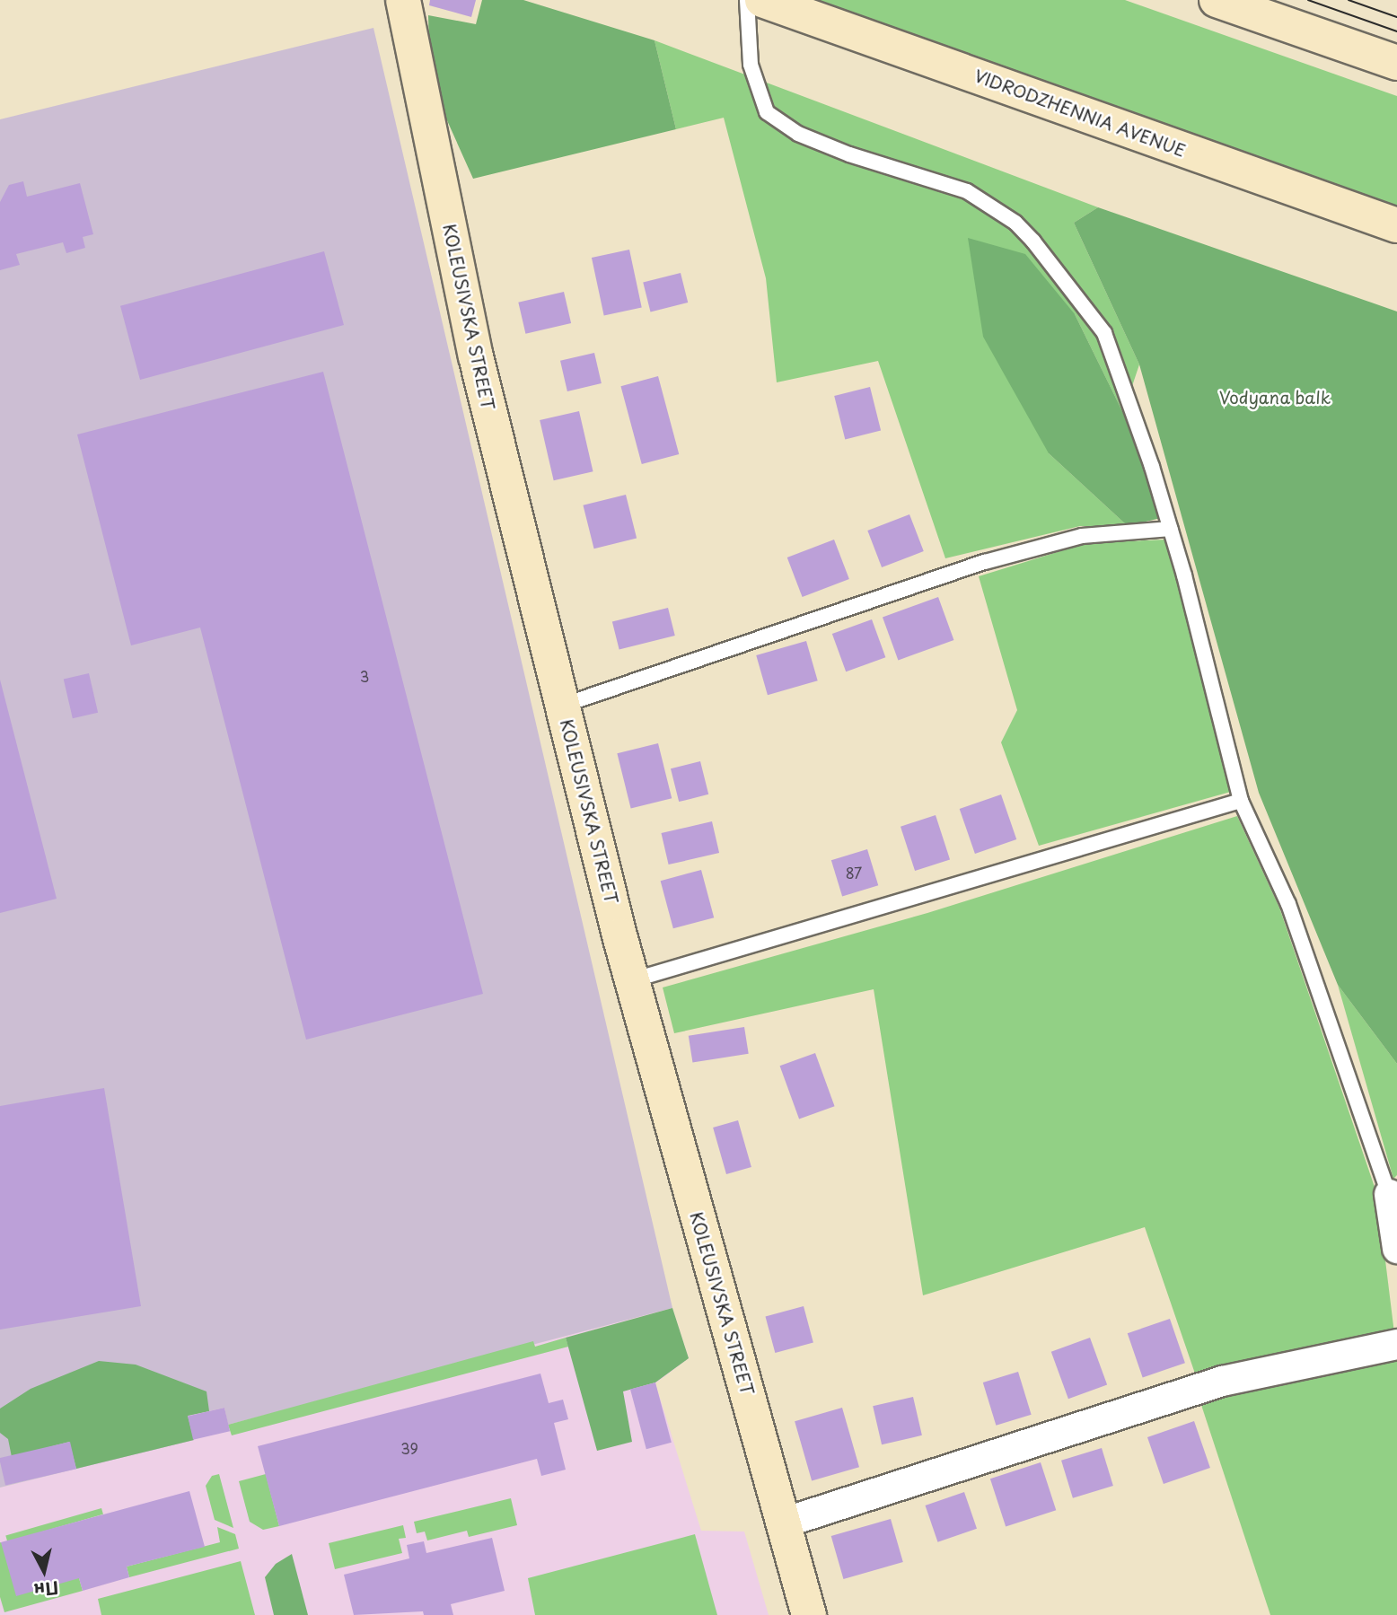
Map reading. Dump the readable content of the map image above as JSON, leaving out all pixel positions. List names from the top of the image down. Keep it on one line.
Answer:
{"streets":{"street":["VIDRODZHENNIA AVENUE","KOLEUSIVSKA STREET"]},"parks":["Vodyana balk"],"house_numbers":["3","87","39"],"north":"bottom"}
